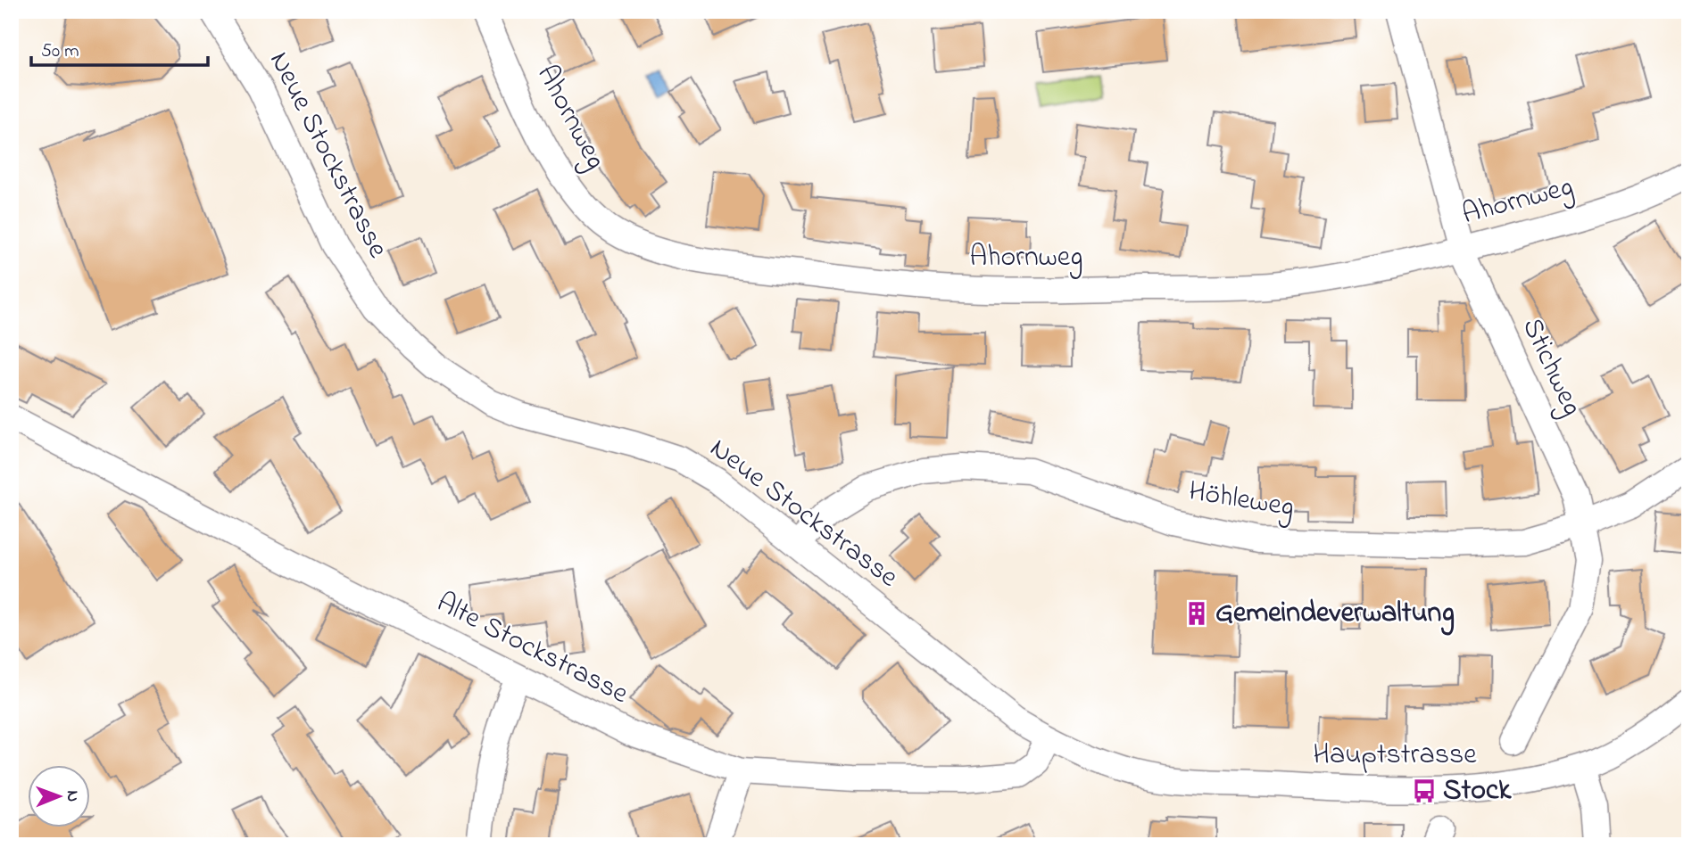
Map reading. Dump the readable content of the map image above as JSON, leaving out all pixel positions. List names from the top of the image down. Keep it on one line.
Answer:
{"streets":{"street":["Ahornweg","Neue Stockstrasse","Stichweg","Höhleweg","Alte Stockstrasse","Hauptstrasse"]},"crossings":[["Ahornweg","Stichweg"],["Neue Stockstrasse","Höhleweg"],["Neue Stockstrasse","Alte Stockstrasse"],["Neue Stockstrasse","Hauptstrasse"],["Stichweg","Höhleweg"],["Alte Stockstrasse","Hauptstrasse"]],"places":{"building":["Gemeindeverwaltung"],"bus stop":["Stock"]},"scale_bar":"50 m","north":"right"}
